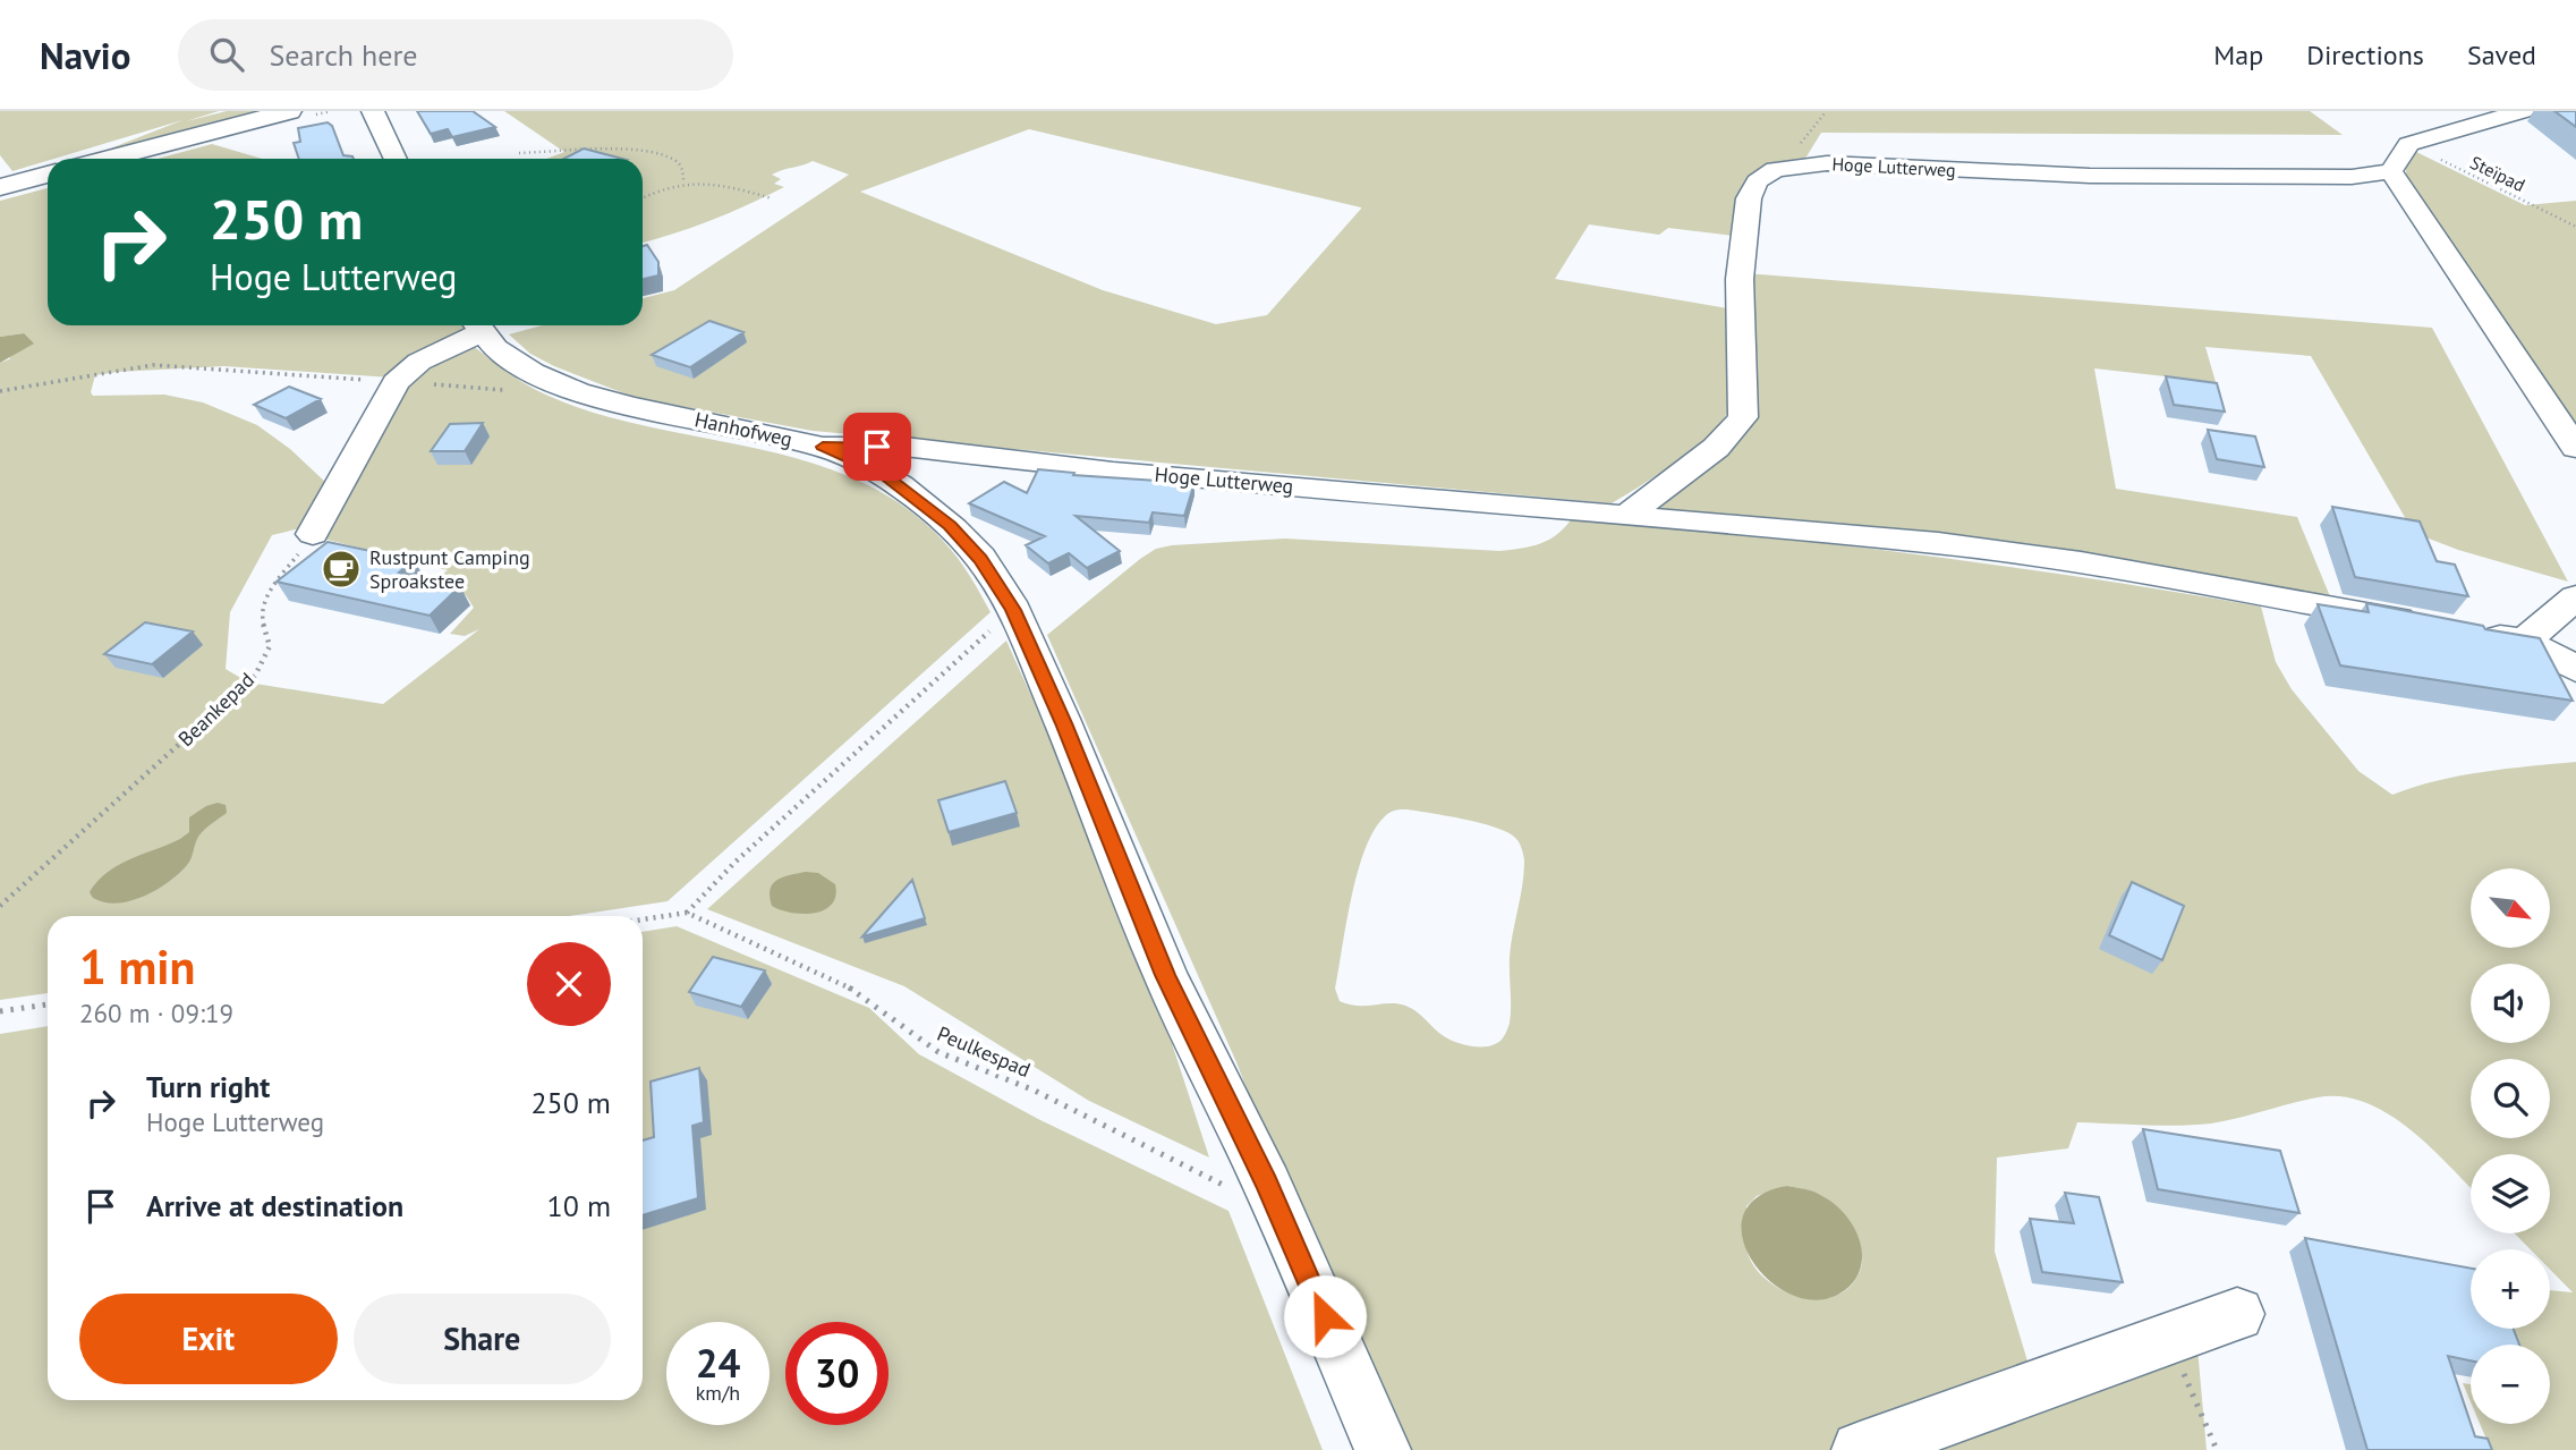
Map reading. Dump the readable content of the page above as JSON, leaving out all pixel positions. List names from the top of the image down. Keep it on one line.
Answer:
{"streets":{"street":["Hoge Lutterweg","Hanhofweg"],"path":["Steïpad","Beankepad","Peulkespad"]},"crossings":[["Hoge Lutterweg","Hanhofweg"],["Hanhofweg","Peulkespad"]],"places":{"cafe":["Rustpunt Camping Sproakstee"]},"north":"bottom right","page":{"header":"Navio","search":"Search here","nav":["Map","Directions","Saved"],"turn":["250 m","Hoge Lutterweg"],"map_buttons":["+","−"],"heading":["1 min","260 m · 09:19"],"list":[{"name":"Turn right","note":"Hoge Lutterweg","value":"250 m"},{"name":"Arrive at destination","value":"10 m"}],"buttons":["Exit","Share"],"speed":"24 km/h","limit":"30"}}
